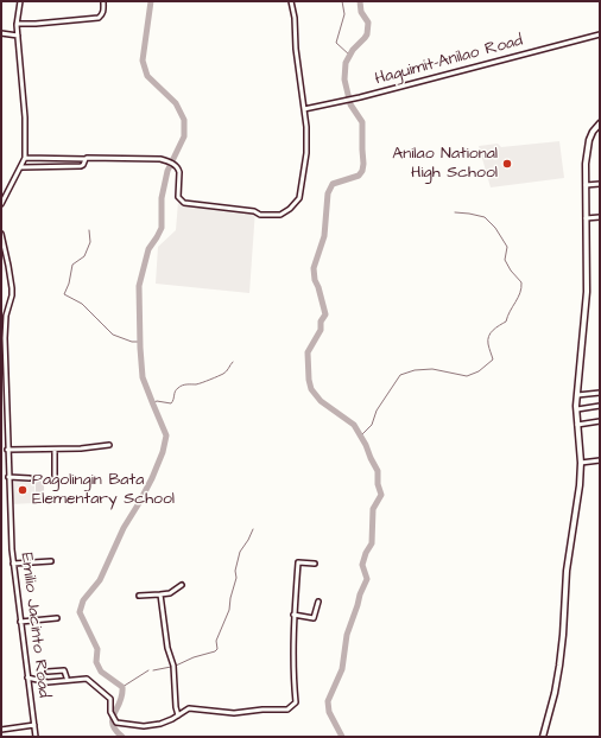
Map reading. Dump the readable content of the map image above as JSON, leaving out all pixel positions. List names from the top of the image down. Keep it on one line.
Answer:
{"streets":{"street":["Haguimit-Anilao Road","Emilio Jacinto Road"]},"places":["Anilao National High School","Pagolingin Bata Elementary School"]}
